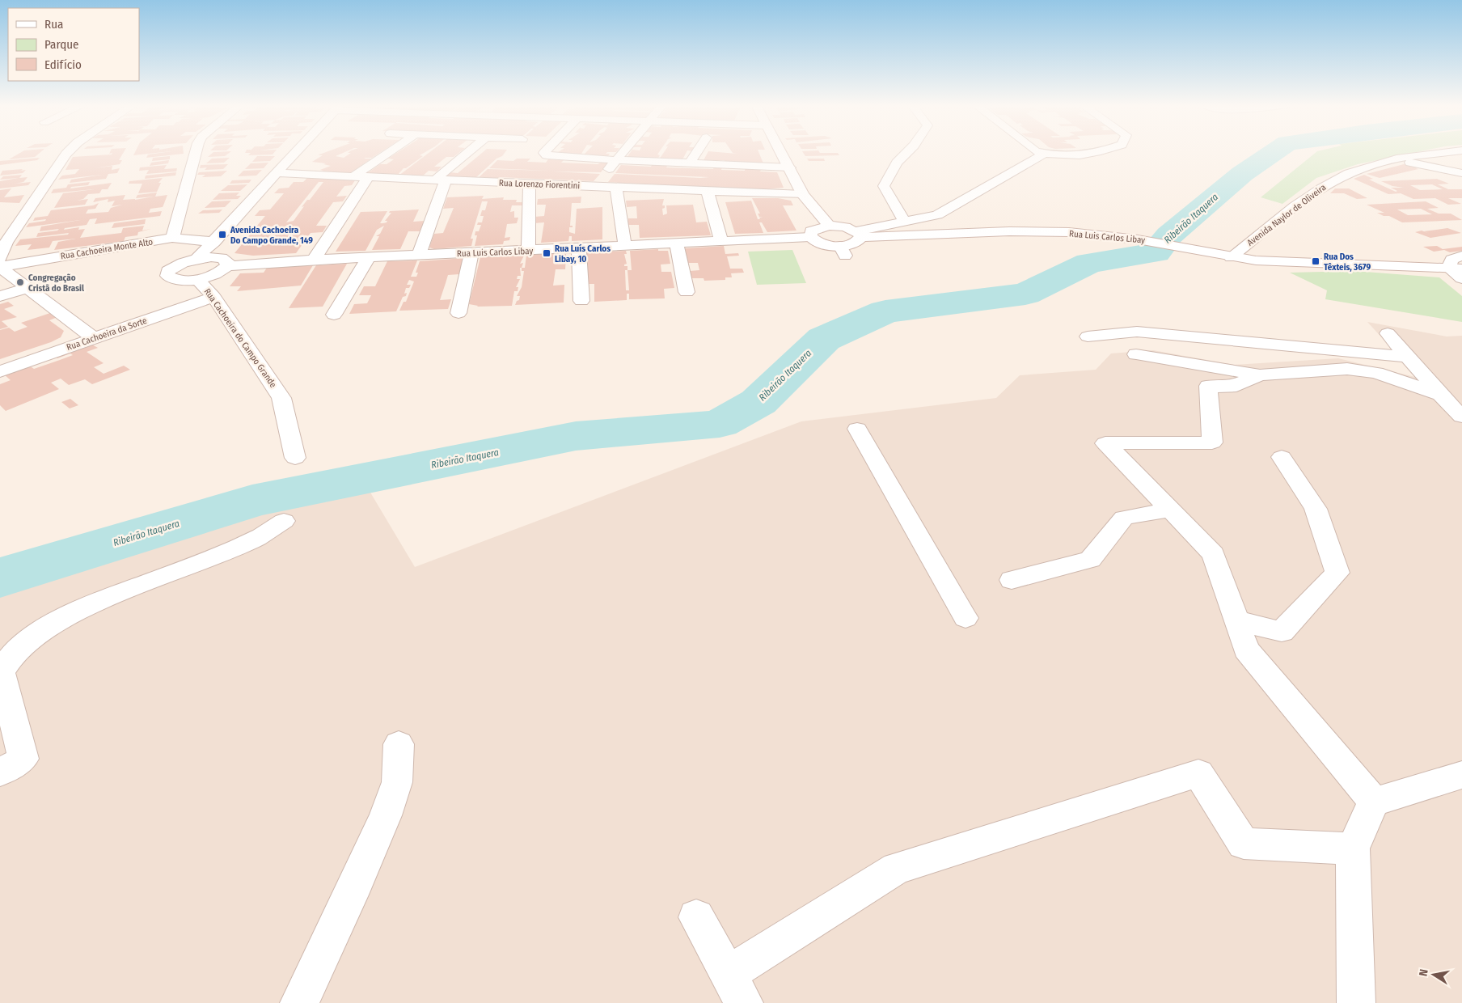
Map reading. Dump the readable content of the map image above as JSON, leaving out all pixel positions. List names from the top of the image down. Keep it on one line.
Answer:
{"streets":{"street":["Rua Lorenzo Fiorentini","Avenida Naylor de Oliveira","Rua Luis Carlos Libay","Rua Cachoeira Monte Alto","Rua Cachoeira da Sorte","Rua Cachoeira do Campo Grande"]},"crossings":[["Avenida Naylor de Oliveira","Rua Luis Carlos Libay"],["Rua Cachoeira da Sorte","Rua Cachoeira do Campo Grande"]],"water":["Ribeirão Itaquera"],"places":{"transit":["Avenida Cachoeira Do Campo Grande, 149","Rua Luís Carlos Libay, 10","Rua Dos Têxteis, 3679"],"other":["Congregação Cristã do Brasil"]},"legend":["Rua","Parque","Edifício"],"north":"left"}
